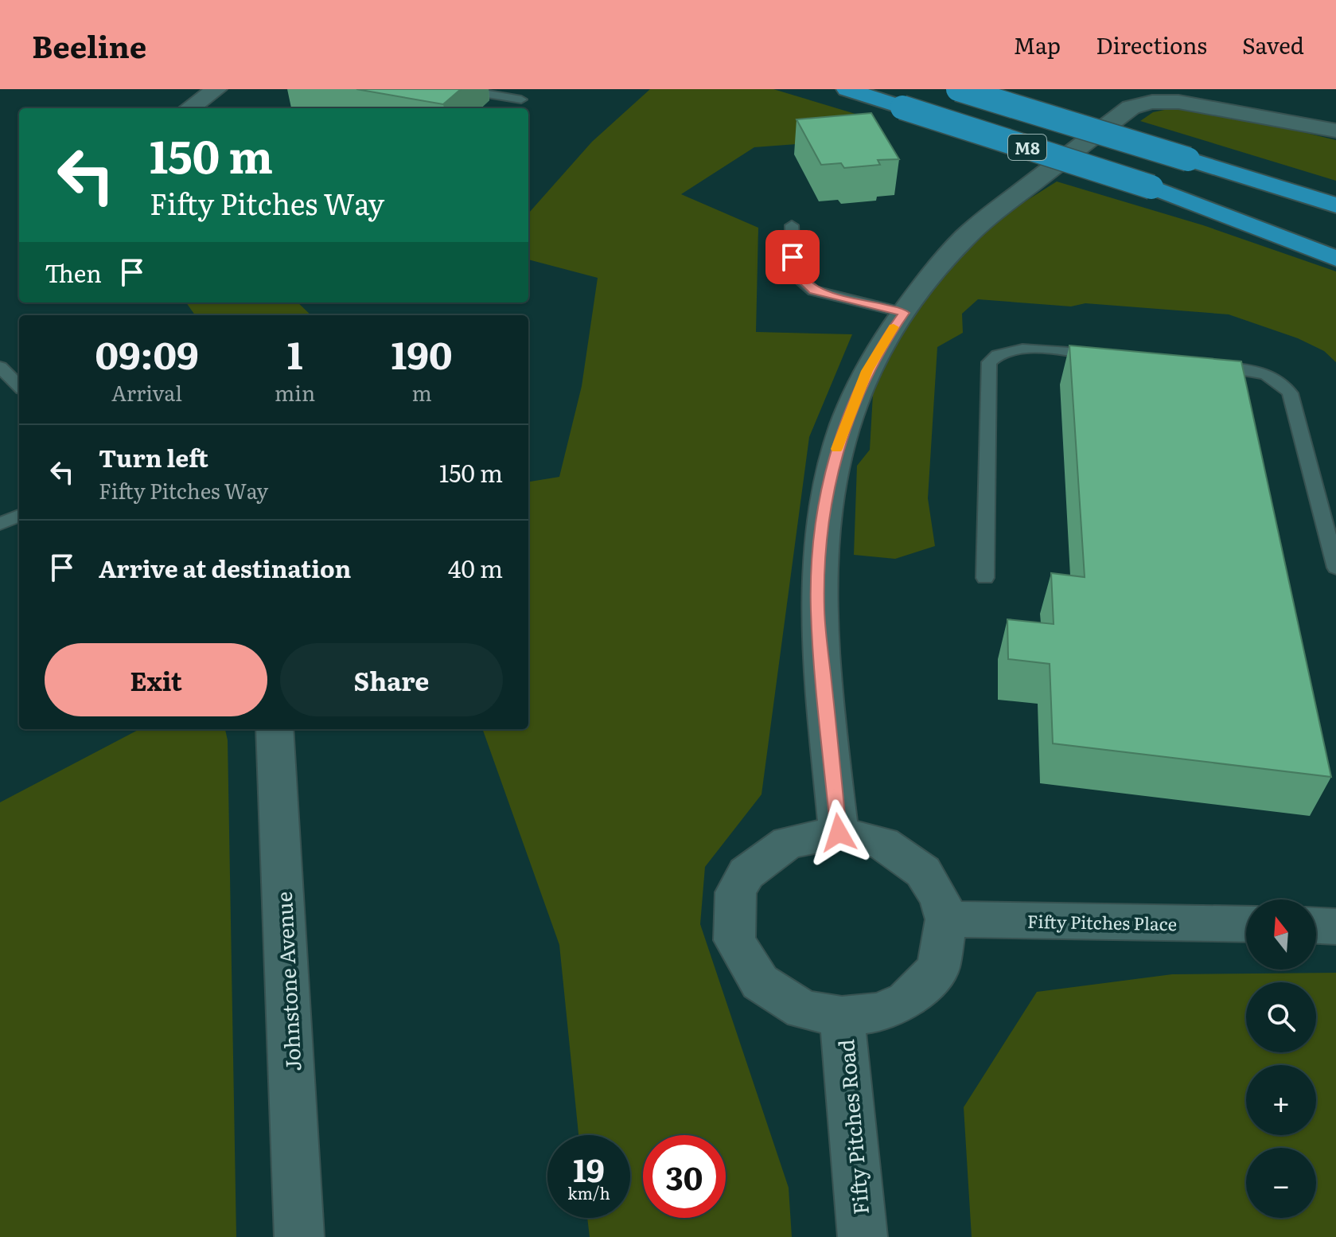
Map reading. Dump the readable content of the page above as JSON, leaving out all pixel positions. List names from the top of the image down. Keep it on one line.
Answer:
{"streets":{"highway":["M8"],"street":["Fifty Pitches Place","Johnstone Avenue","Fifty Pitches Road"]},"crossings":[["Fifty Pitches Place","Fifty Pitches Road"]],"north":"top","page":{"header":"Beeline","nav":["Map","Directions","Saved"],"turn":["150 m","Fifty Pitches Way"],"then":"Then","eta":["09:09","Arrival","1","min","190","m"],"list":[{"name":"Turn left","note":"Fifty Pitches Way","value":"150 m"},{"name":"Arrive at destination","value":"40 m"}],"buttons":["Exit","Share"],"map_buttons":["+","−"],"speed":"19 km/h","limit":"30"}}
